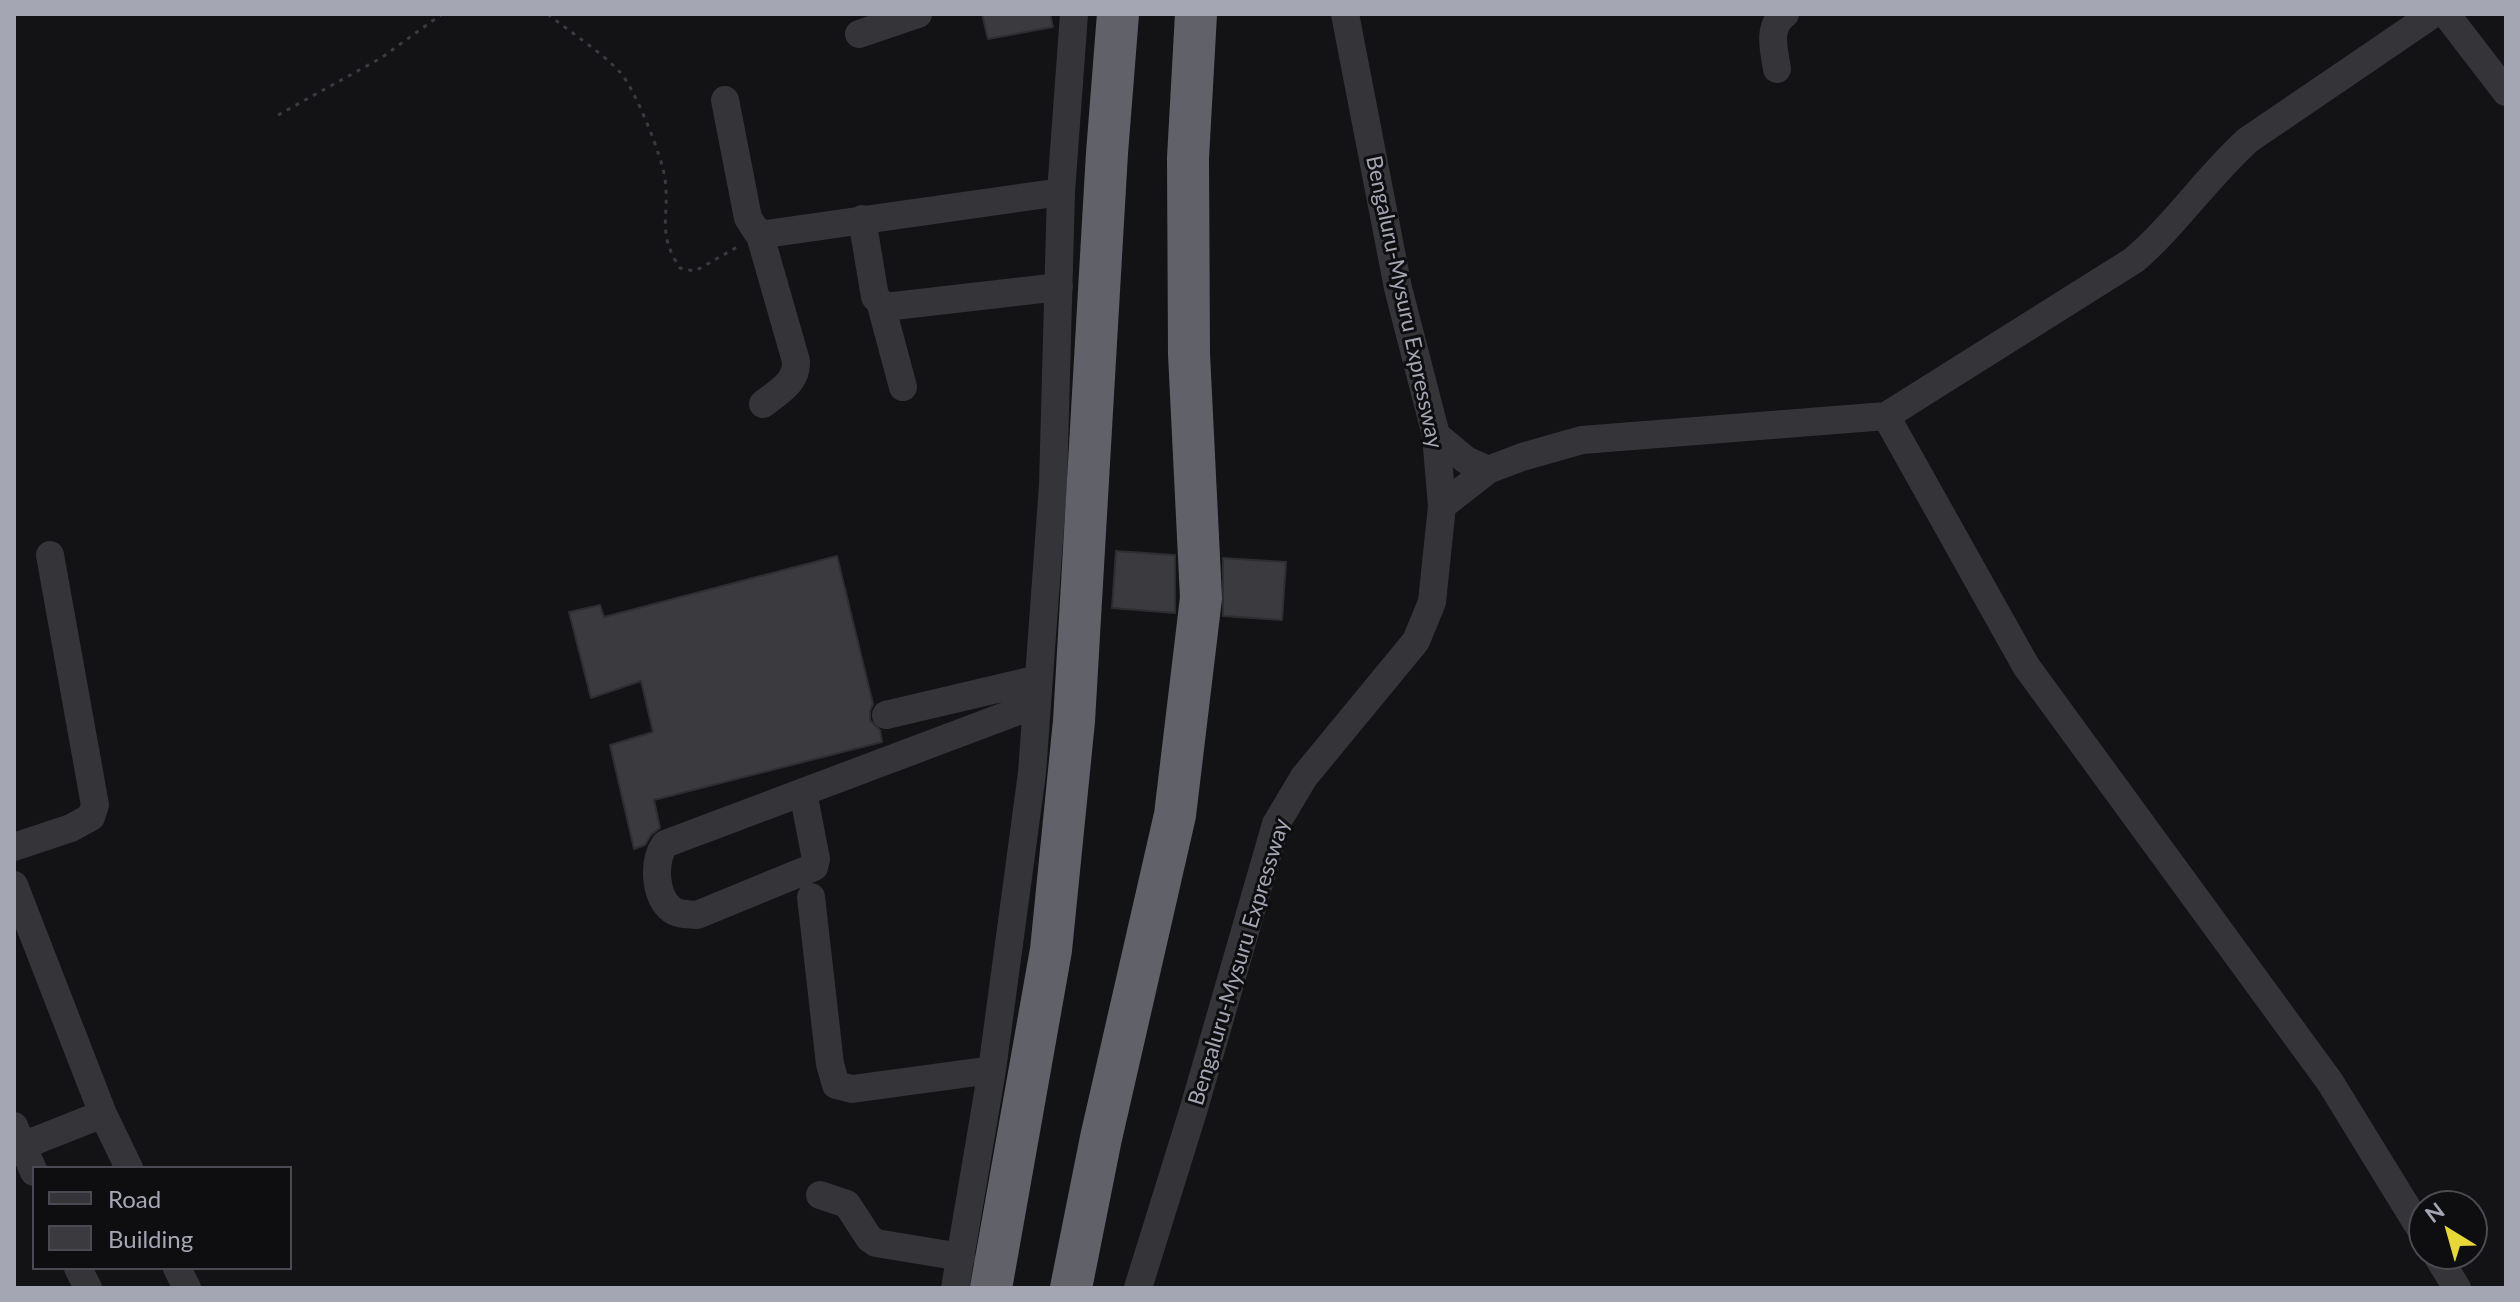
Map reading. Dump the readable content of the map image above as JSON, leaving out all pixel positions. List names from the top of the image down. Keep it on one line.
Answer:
{"streets":{"street":["Bengaluru-Mysuru Expressway"]},"legend":["Road","Building"],"north":"top left"}
